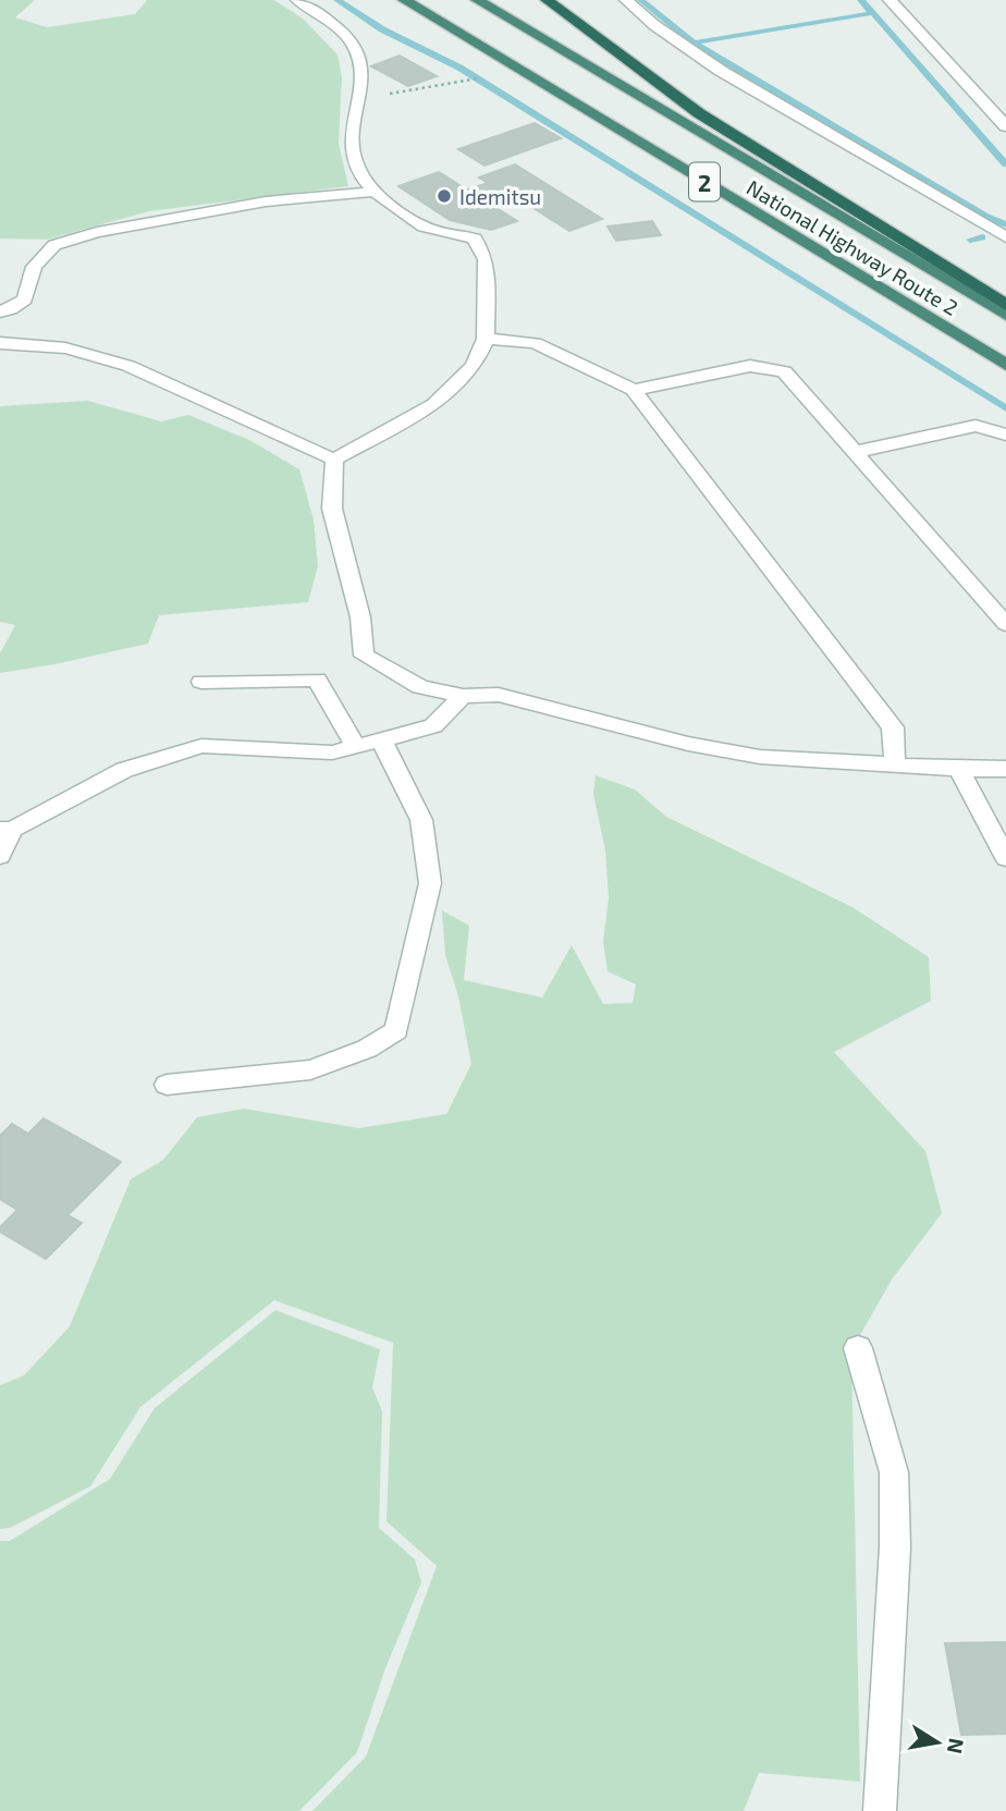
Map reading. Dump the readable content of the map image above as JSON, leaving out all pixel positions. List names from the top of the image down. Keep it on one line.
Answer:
{"streets":{"highway":["2","National Highway Route 2"]},"places":["Idemitsu"],"north":"right"}
